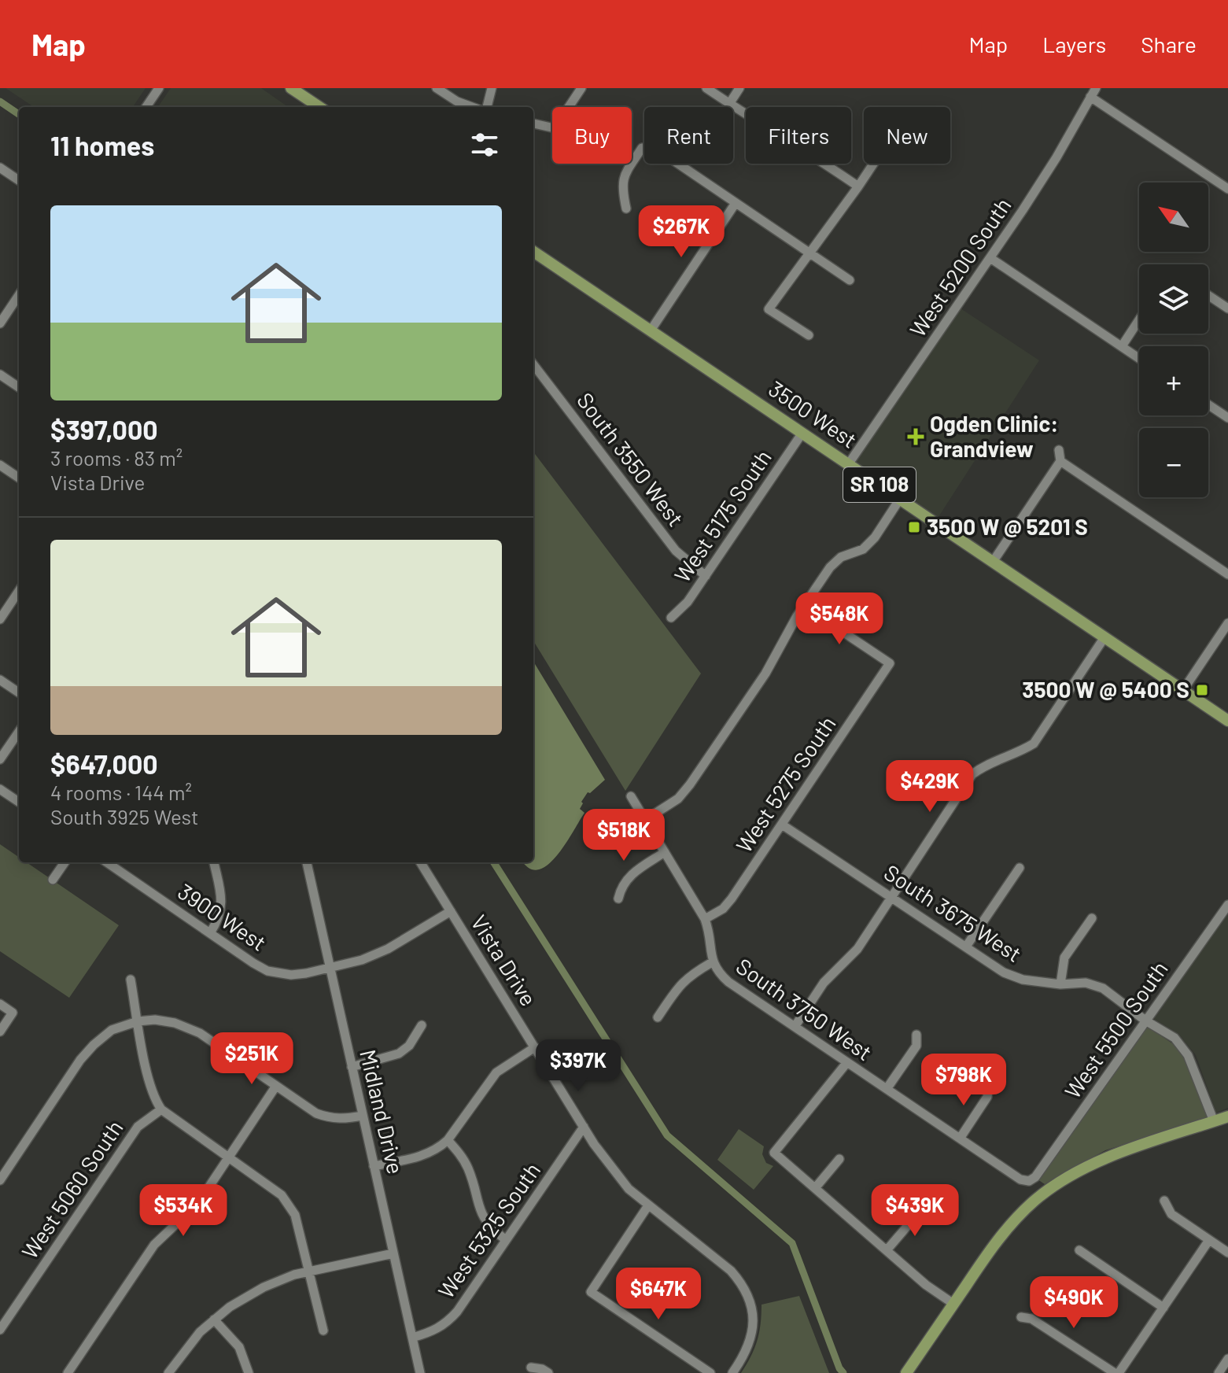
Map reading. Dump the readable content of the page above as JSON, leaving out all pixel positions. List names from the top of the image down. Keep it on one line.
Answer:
{"streets":{"main road":["3500 West","SR 108"],"street":["West 5200 South","South 3550 West","West 5175 South","West 5275 South","South 3675 West","3900 West","Vista Drive","South 3750 West","West 5500 South","Midland Drive","West 5060 South","West 5325 South"]},"crossings":[["West 5200 South","3500 West"],["3500 West","West 5175 South"],["South 3550 West","West 5175 South"],["West 5275 South","South 3675 West"],["West 5275 South","South 3750 West"],["South 3675 West","West 5500 South"],["3900 West","Vista Drive"],["3900 West","Midland Drive"],["Vista Drive","West 5325 South"],["South 3750 West","West 5500 South"],["Midland Drive","West 5325 South"]],"places":{"health":["Ogden Clinic: Grandview"],"transit":["3500 W @ 5201 S","3500 W @ 5400 S"]},"north":"top left","page":{"header":"Map","nav":["Map","Layers","Share"],"chip":["Buy","Rent","Filters","New"],"heading":"11 homes","map_buttons":["+","−"],"list":[{"name":"$397,000","note":"3 rooms · 83 m² · Vista Drive"},{"name":"$647,000","note":"4 rooms · 144 m² · South 3925 West"}],"price":["$267K","$548K","$429K","$518K","$251K","$397K","$798K","$534K","$439K","$647K","$490K"]}}
